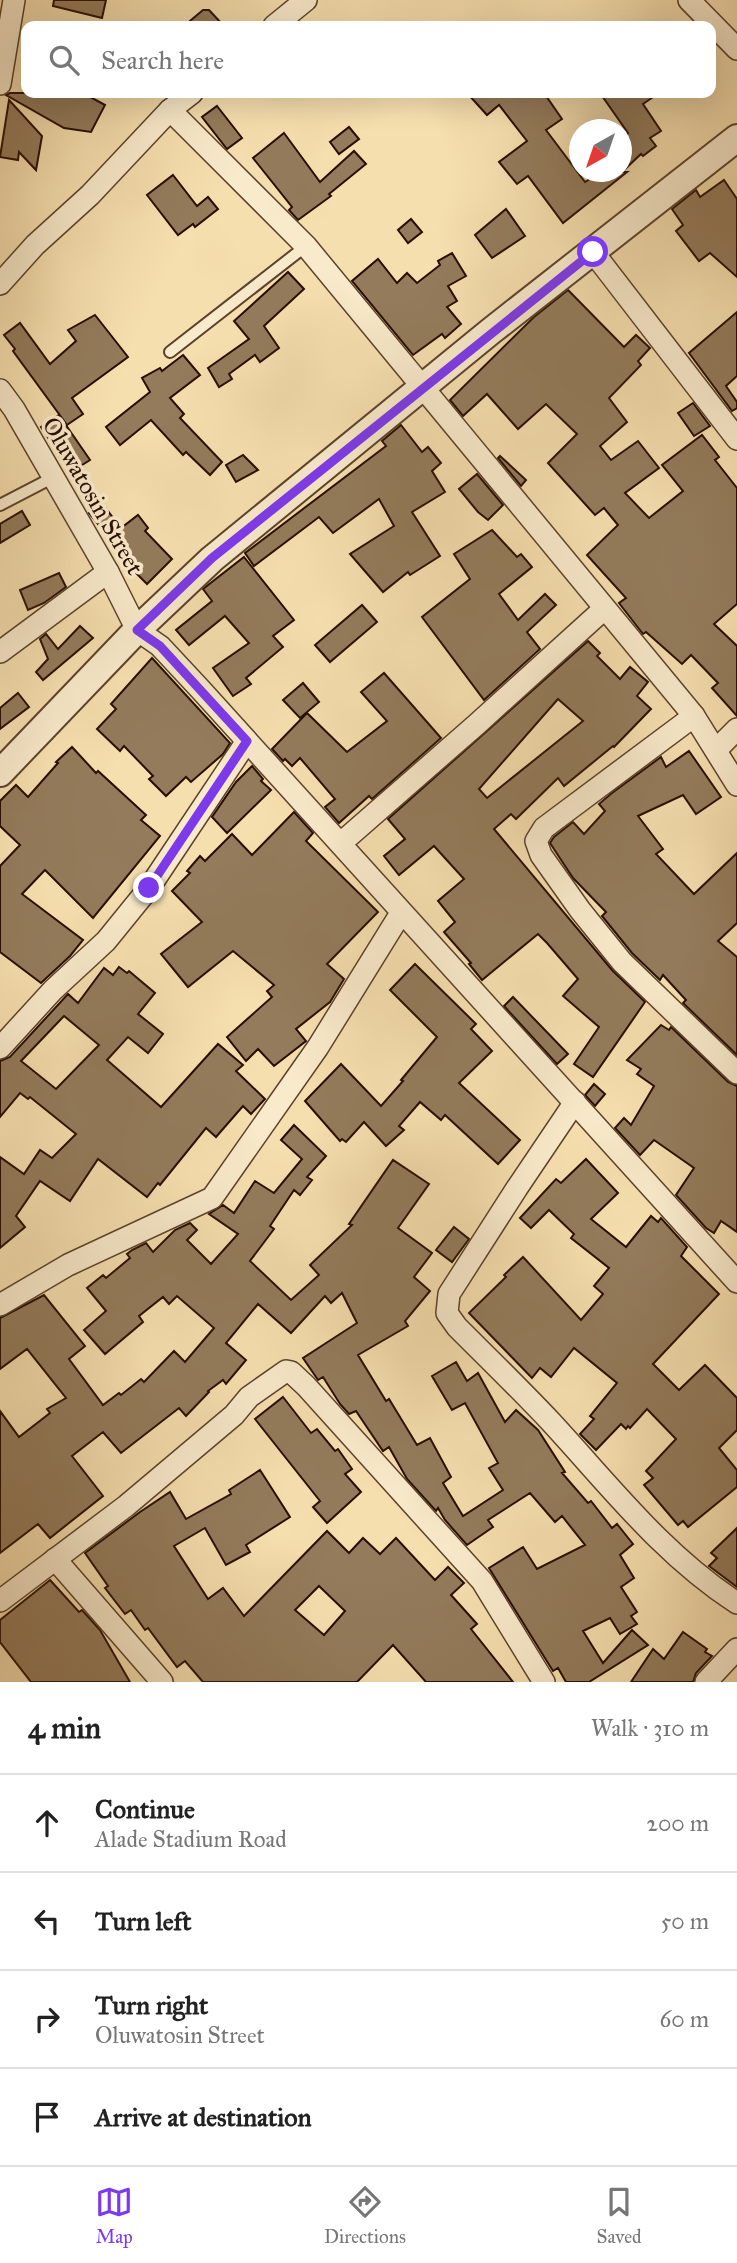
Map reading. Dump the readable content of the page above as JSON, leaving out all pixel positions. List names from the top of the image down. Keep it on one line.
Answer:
{"streets":{"street":["Oluwatosin Street"]},"north":"bottom left","page":{"search":"Search here","heading":["4 min","Walk · 310 m"],"list":[["Continue","Alade Stadium Road","200 m"],["Turn left","50 m"],["Turn right","Oluwatosin Street","60 m"],"Arrive at destination"],"nav":["Map","Directions","Saved"]}}
